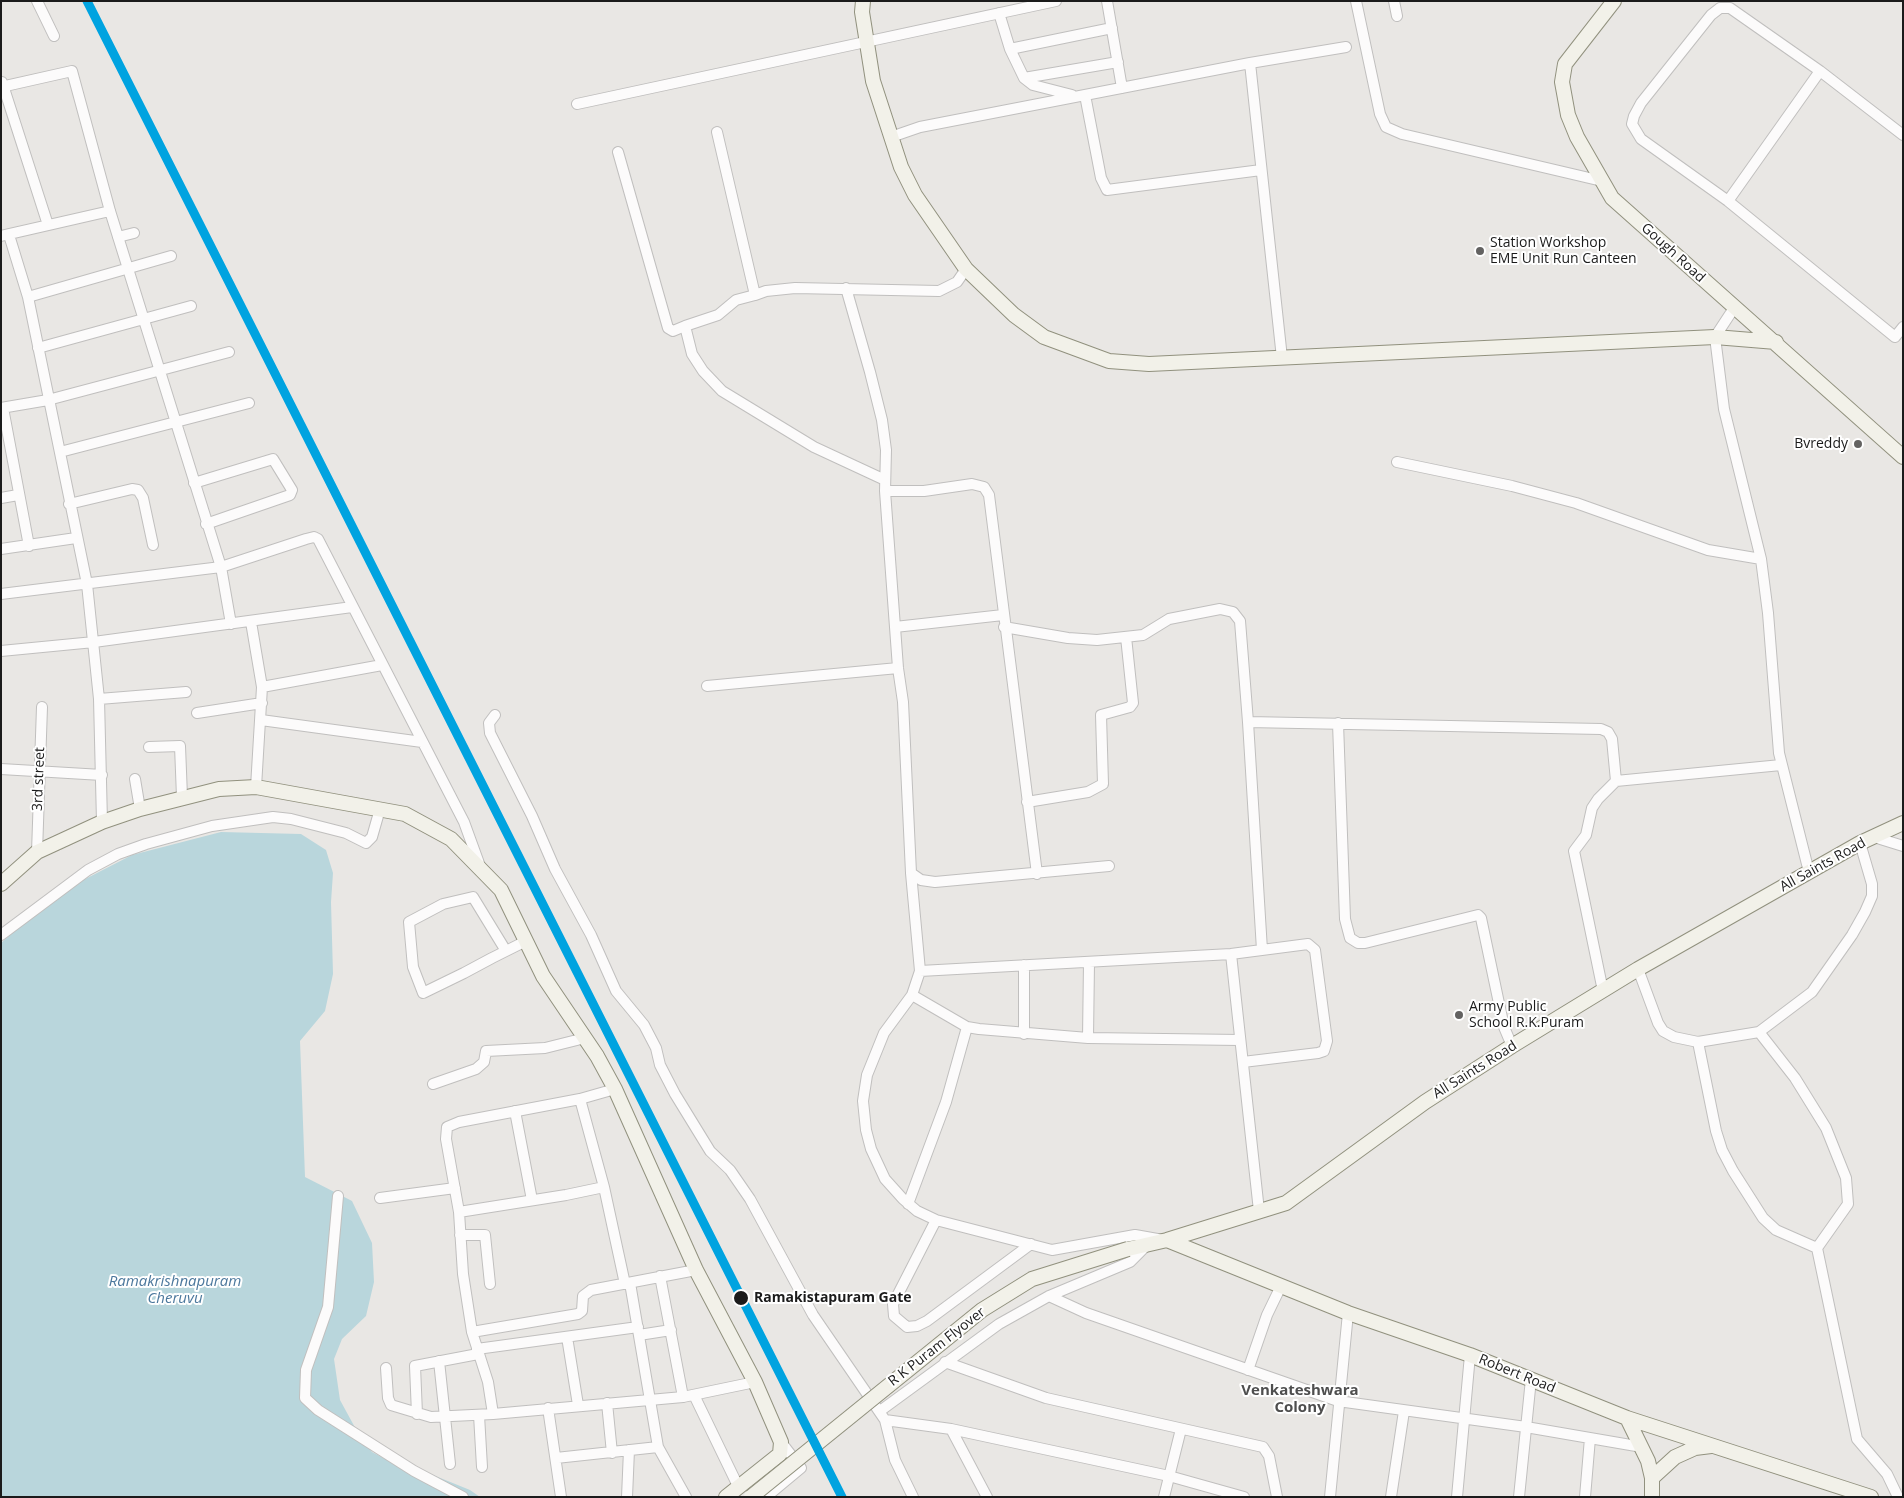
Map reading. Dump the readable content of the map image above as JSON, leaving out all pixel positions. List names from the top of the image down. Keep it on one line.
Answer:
{"streets":{"street":["Gough Road","3rd street","All Saints Road","R K Puram Flyover","Robert Road"]},"crossings":[["All Saints Road","R K Puram Flyover"],["All Saints Road","Robert Road"]],"districts":["Venkateshwara Colony"],"water":["Ramakrishnapuram Cheruvu"],"places":["Station Workshop EME Unit Run Canteen","Bvreddy","Army Public School R.K.Puram","Ramakistapuram Gate"]}
